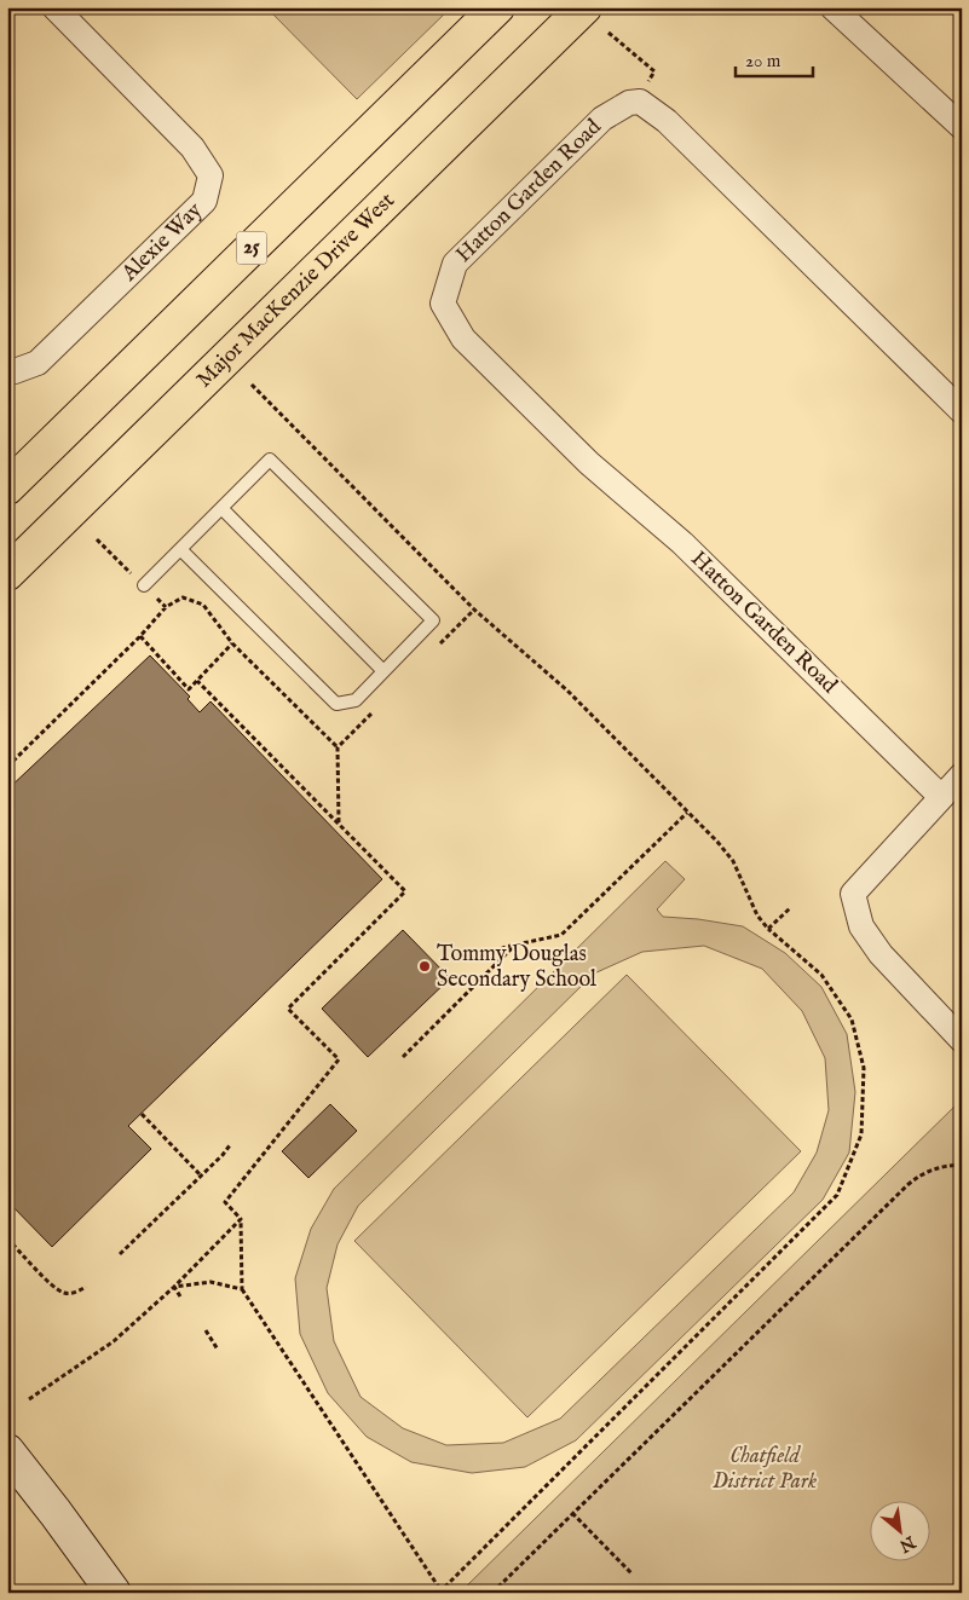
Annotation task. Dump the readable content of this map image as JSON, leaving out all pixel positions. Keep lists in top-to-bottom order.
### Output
{
  "streets": {
    "main road": ["25", "Major MacKenzie Drive West"],
    "street": ["Hatton Garden Road", "Alexie Way"]
  },
  "parks": ["Chatfield District Park"],
  "places": ["Tommy Douglas Secondary School"],
  "scale_bar": "20 m",
  "north": "bottom right"
}
